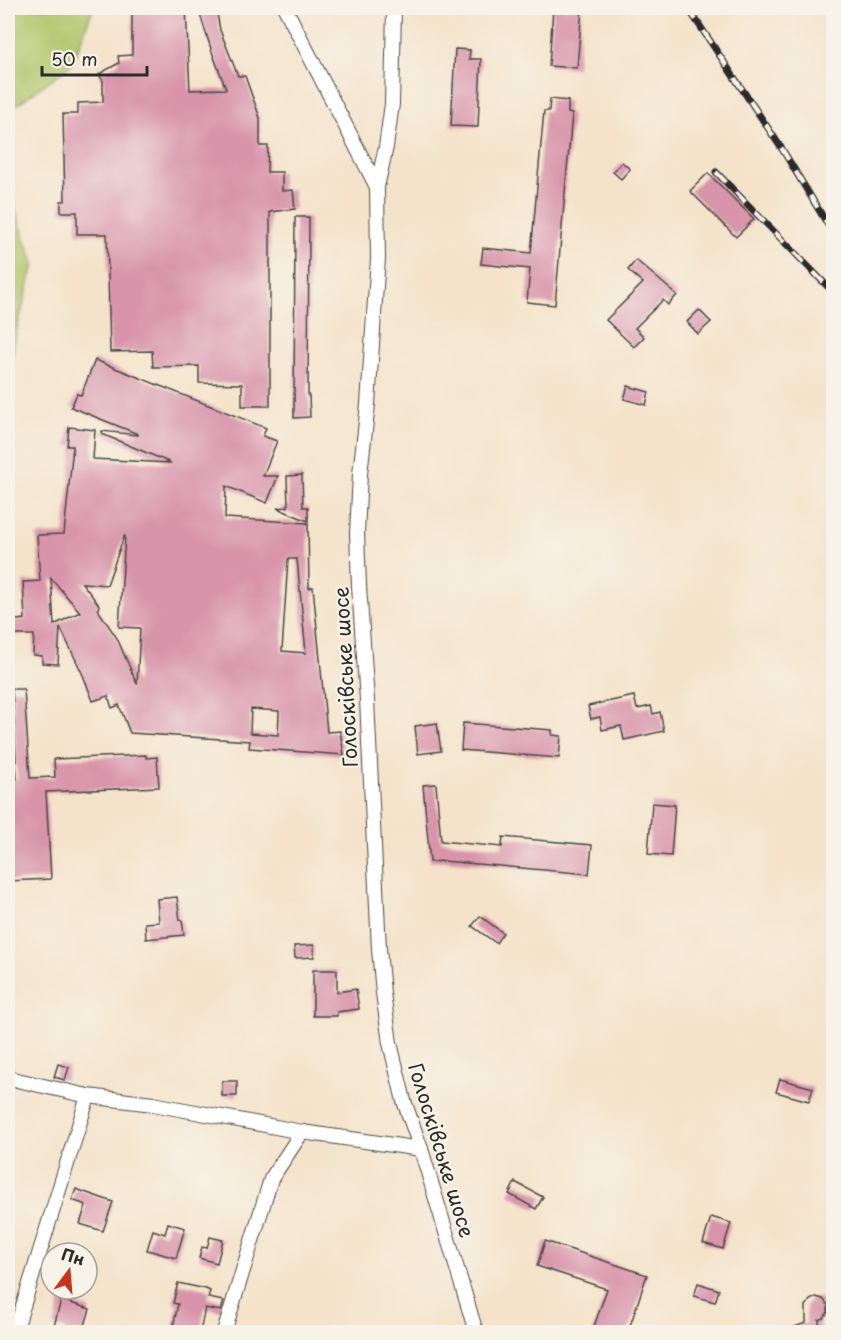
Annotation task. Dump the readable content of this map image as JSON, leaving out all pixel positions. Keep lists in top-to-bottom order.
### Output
{
  "streets": {
    "street": ["Голосківське шосе"]
  },
  "scale_bar": "50 m",
  "north": "top"
}
